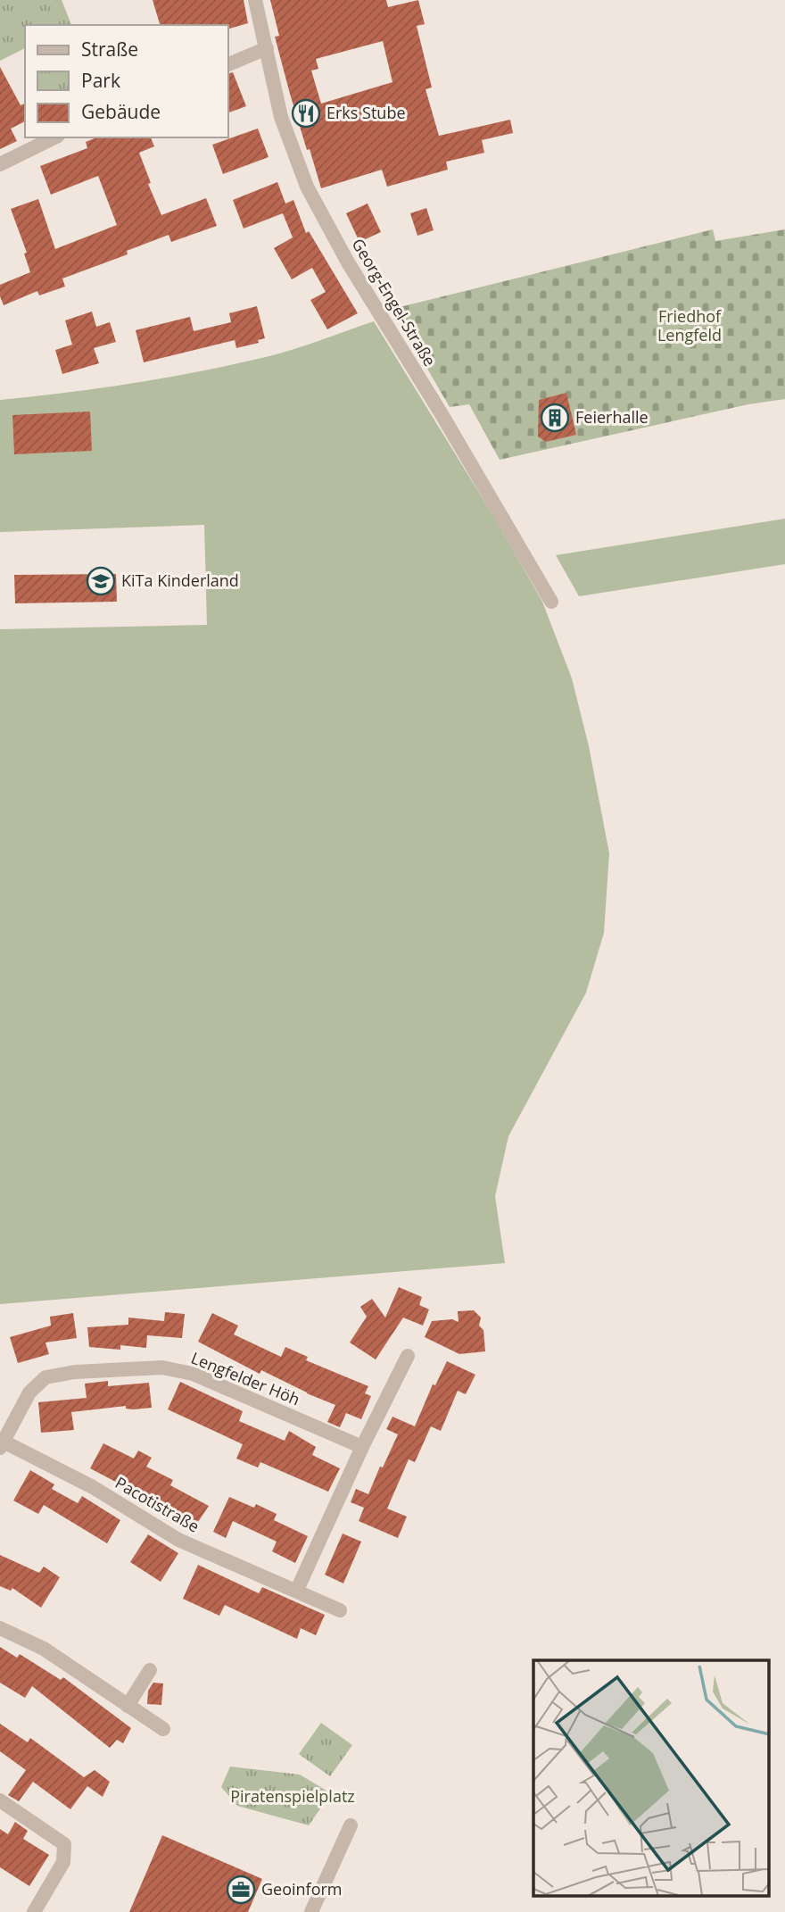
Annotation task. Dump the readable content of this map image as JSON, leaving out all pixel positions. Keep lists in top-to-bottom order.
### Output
{
  "streets": {
    "street": ["Georg-Engel-Straße", "Lengfelder Höh", "Pacotistraße"]
  },
  "crossings": [
    ["Lengfelder Höh", "Pacotistraße"]
  ],
  "parks": ["Friedhof Lengfeld", "Piratenspielplatz"],
  "places": {
    "restaurant": ["Erks Stube"],
    "building": ["Feierhalle"],
    "school or university": ["KiTa Kinderland"],
    "office": ["Geoinform"]
  },
  "legend": ["Straße", "Park", "Gebäude"]
}
